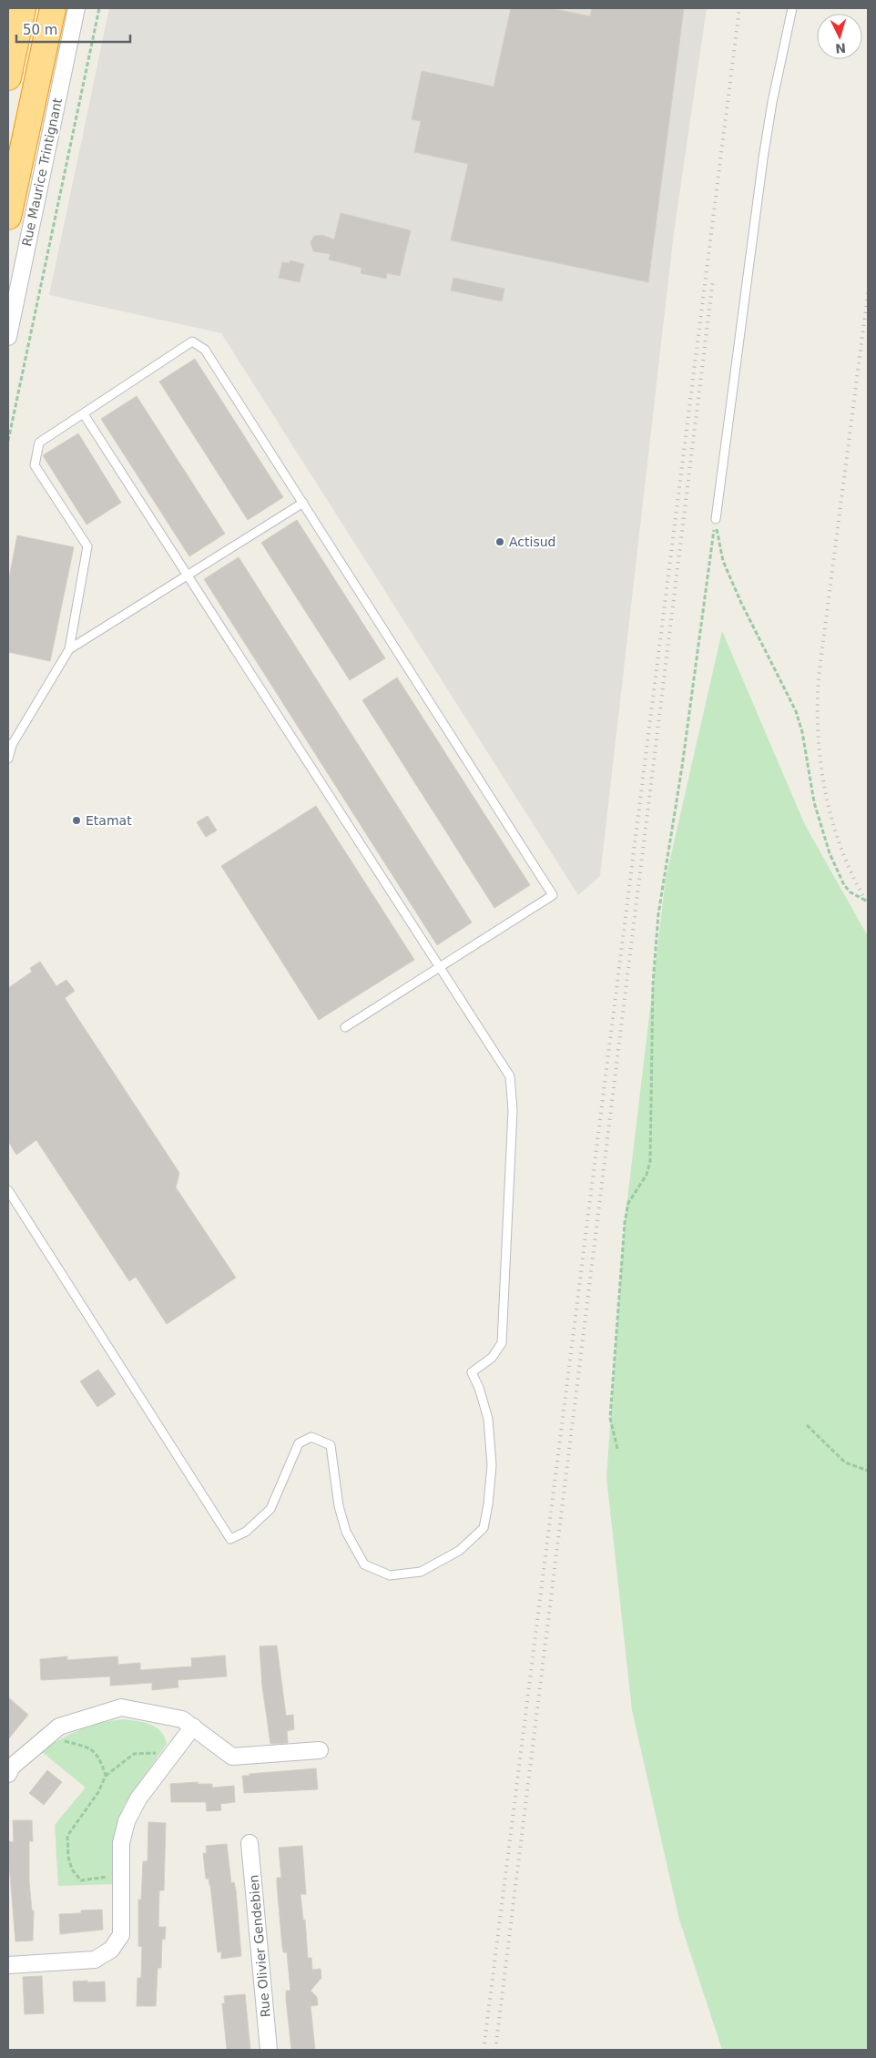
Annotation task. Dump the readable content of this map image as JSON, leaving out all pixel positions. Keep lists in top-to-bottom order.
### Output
{
  "streets": {
    "street": ["Rue Maurice Trintignant", "Rue Olivier Gendebien"]
  },
  "places": ["Actisud", "Etamat"],
  "scale_bar": "50 m",
  "north": "bottom"
}
